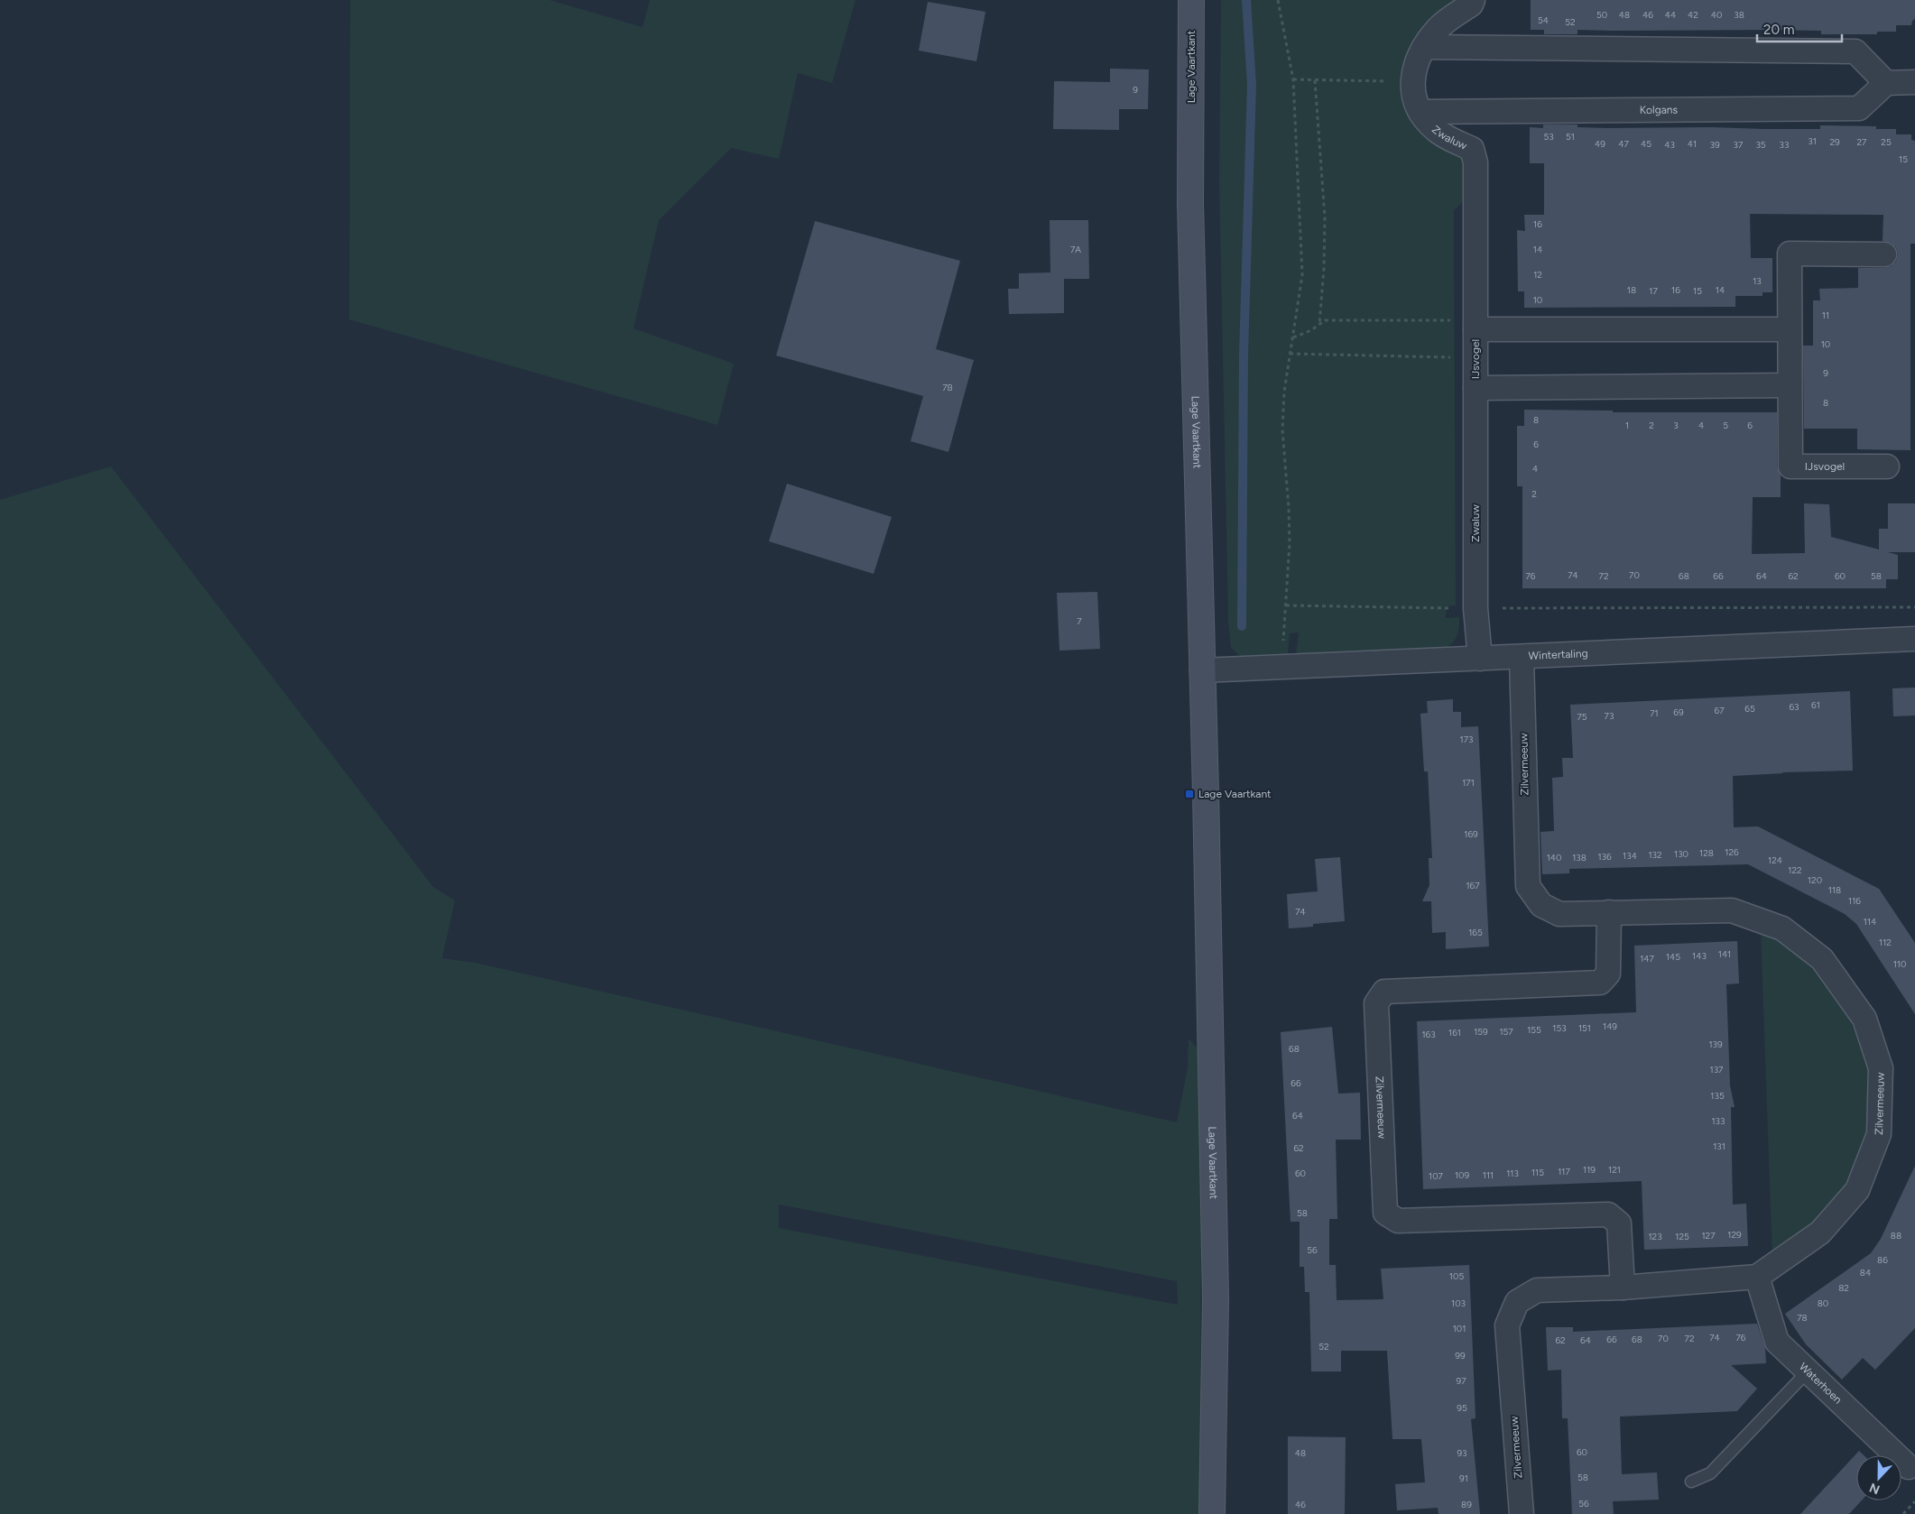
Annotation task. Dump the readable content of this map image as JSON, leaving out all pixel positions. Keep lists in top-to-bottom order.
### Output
{
  "streets": {
    "street": [
      "Lage Vaartkant",
      "Kolgans",
      "Zwaluw",
      "IJsvogel",
      "Wintertaling",
      "Zilvermeeuw",
      "Waterhoen"
    ]
  },
  "crossings": [
    ["Lage Vaartkant", "Wintertaling"],
    ["Kolgans", "Zwaluw"],
    ["Zwaluw", "IJsvogel"],
    ["Zwaluw", "Wintertaling"],
    ["Wintertaling", "Zilvermeeuw"],
    ["Zilvermeeuw", "Waterhoen"]
  ],
  "places": {
    "transit": ["Lage Vaartkant"]
  },
  "house_numbers": [
    "50",
    "48",
    "46",
    "44",
    "42",
    "40",
    "38",
    "54",
    "52",
    "9",
    "53",
    "51",
    "31",
    "29",
    "27",
    "25",
    "49",
    "47",
    "45",
    "41",
    "43",
    "39",
    "37",
    "35",
    "33",
    "15",
    "16",
    "7A",
    "14",
    "12",
    "13",
    "18",
    "16",
    "14",
    "17",
    "15",
    "10",
    "11",
    "10",
    "9",
    "7B",
    "8",
    "8",
    "1",
    "2",
    "3",
    "4",
    "5",
    "6",
    "6",
    "4",
    "2",
    "74",
    "70",
    "76",
    "72",
    "68",
    "66",
    "64",
    "62",
    "60",
    "58",
    "7",
    "61",
    "63",
    "65",
    "67",
    "69",
    "71",
    "73",
    "75",
    "173",
    "171",
    "169",
    "126",
    "128",
    "130",
    "132",
    "134",
    "136",
    "140",
    "138",
    "124",
    "122",
    "120",
    "167",
    "118",
    "116",
    "74",
    "114",
    "165",
    "112",
    "141",
    "143",
    "145",
    "147",
    "110",
    "149",
    "153",
    "151",
    "155",
    "159",
    "157",
    "161",
    "163",
    "139",
    "68",
    "137",
    "66",
    "135",
    "64",
    "133",
    "131",
    "62",
    "119",
    "121",
    "117",
    "115",
    "60",
    "113",
    "109",
    "111",
    "107",
    "58",
    "129",
    "127",
    "88",
    "123",
    "125",
    "56",
    "86",
    "84",
    "105",
    "82",
    "103",
    "80",
    "78",
    "101",
    "74",
    "76",
    "70",
    "72",
    "66",
    "68",
    "62",
    "64",
    "52",
    "99",
    "97",
    "95",
    "60",
    "48",
    "93",
    "58",
    "91",
    "56",
    "46",
    "89"
  ],
  "scale_bar": "20 m",
  "north": "bottom"
}
